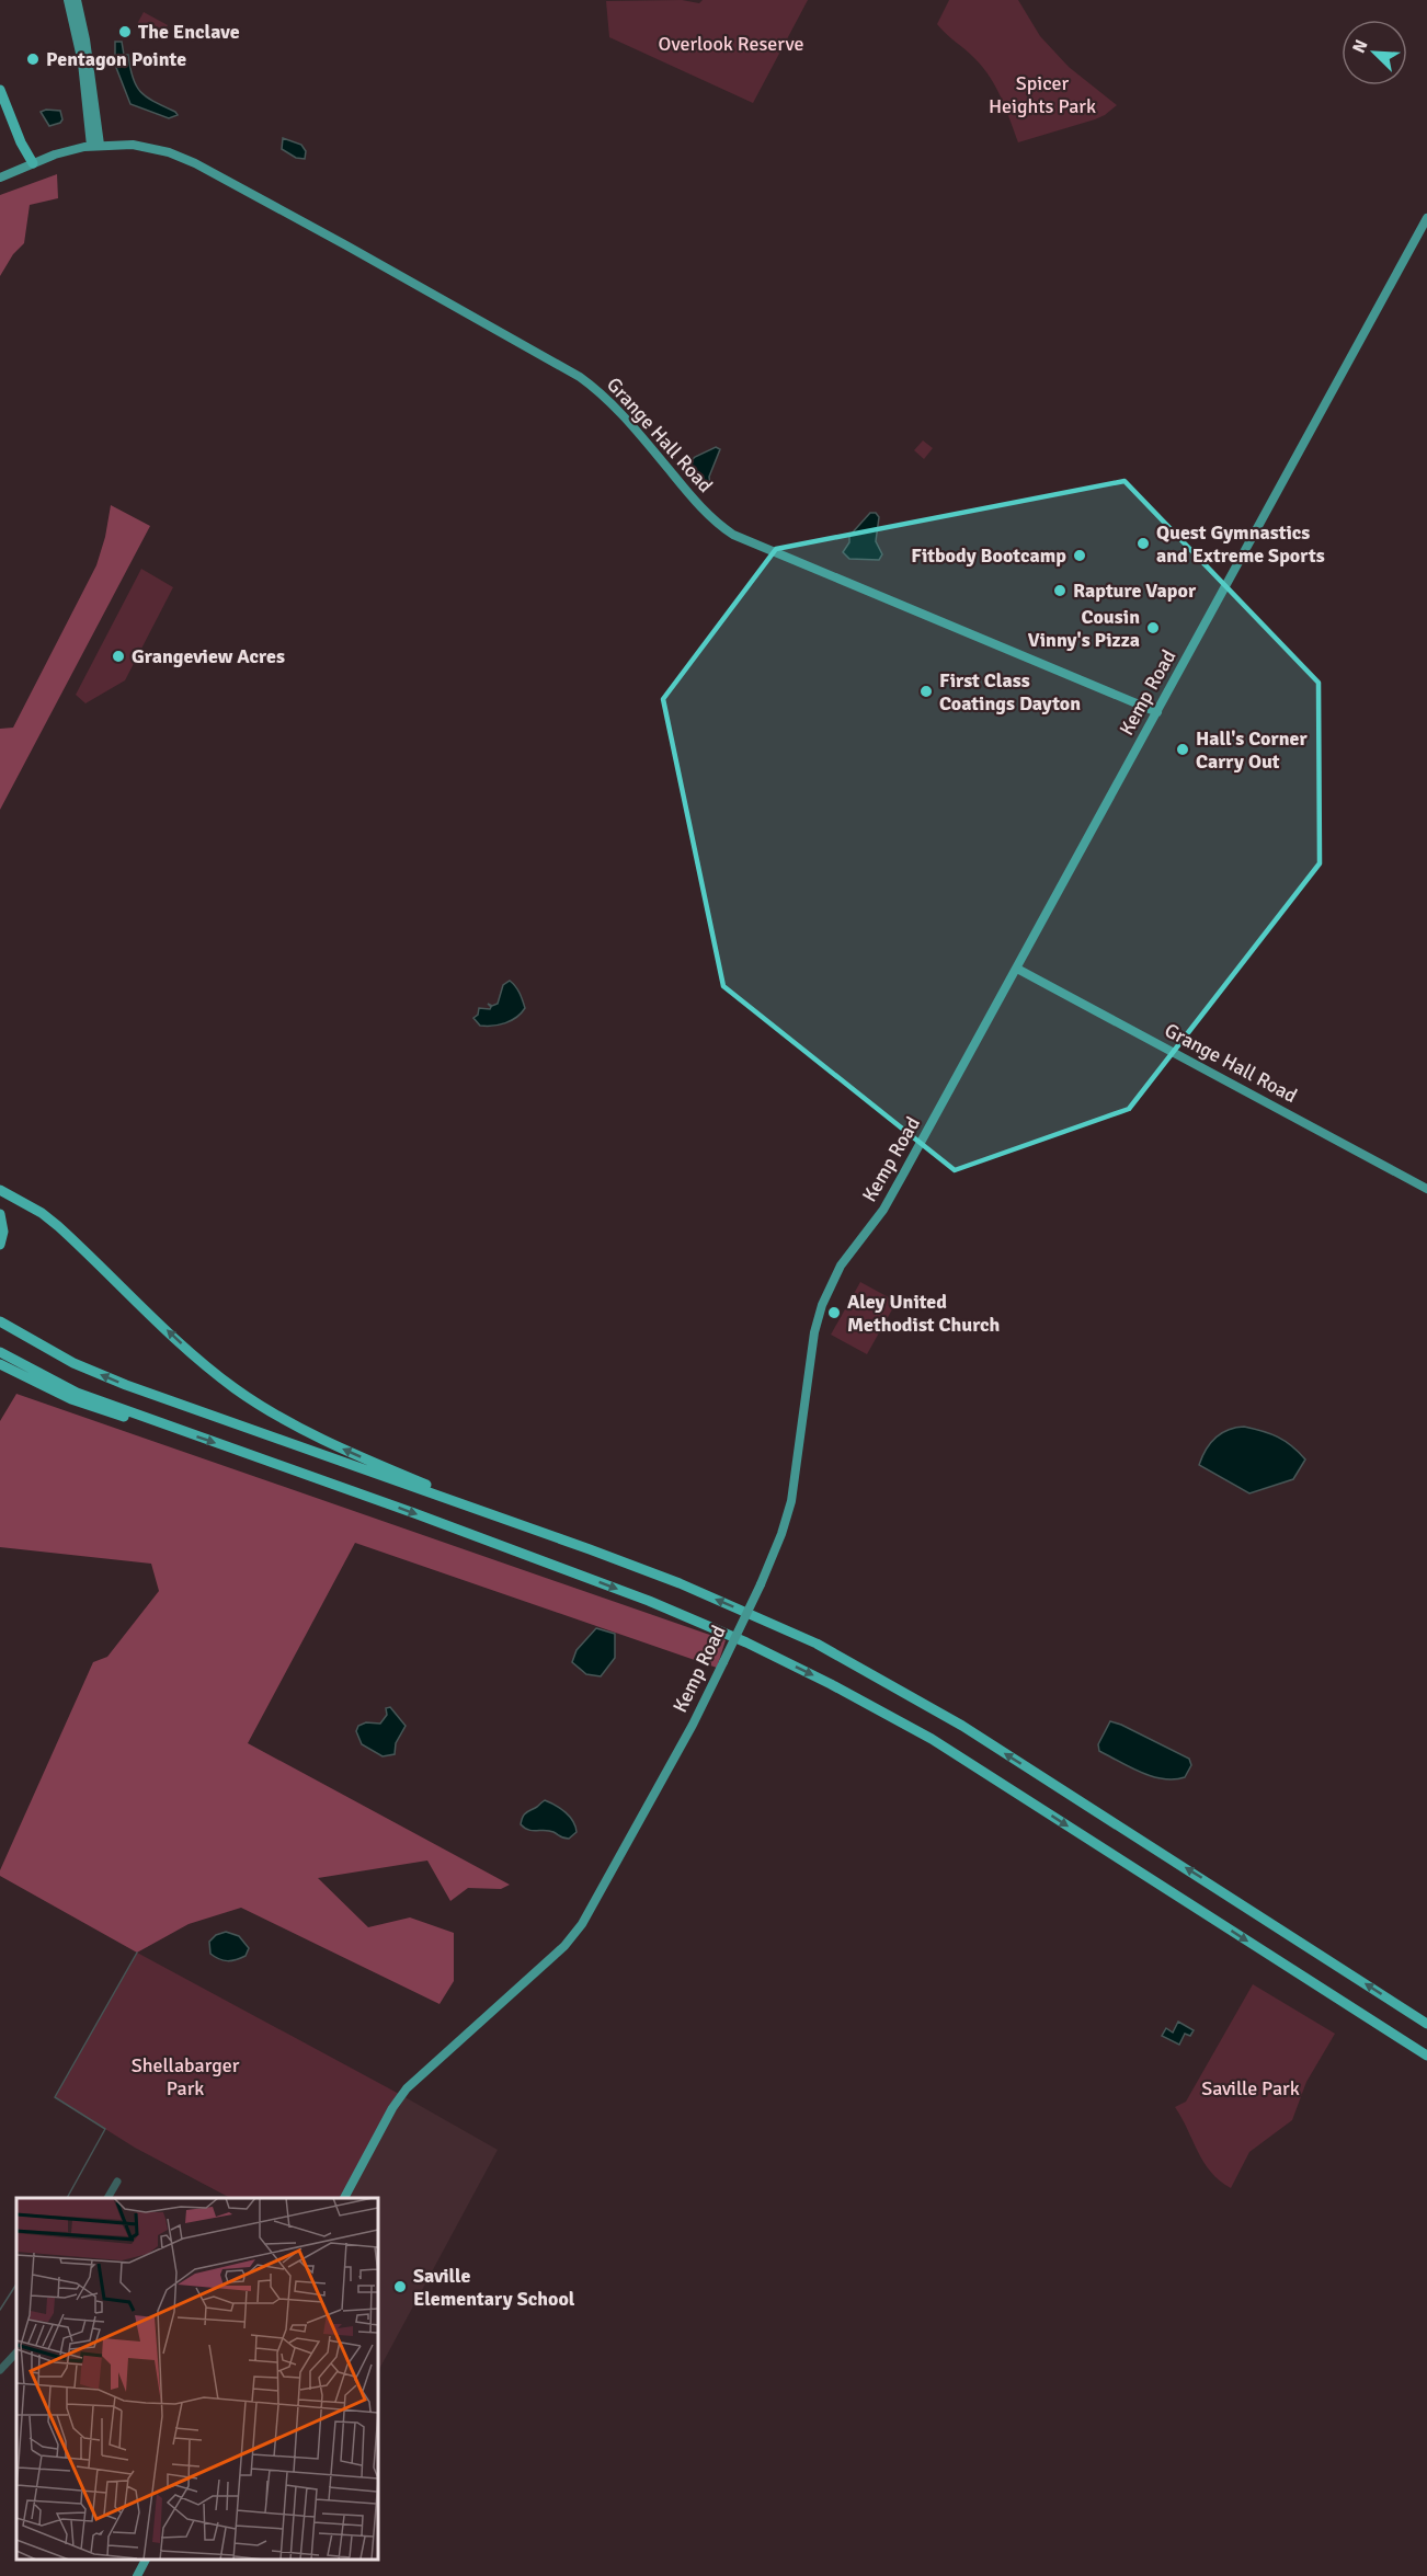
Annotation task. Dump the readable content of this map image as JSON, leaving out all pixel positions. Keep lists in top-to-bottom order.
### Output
{
  "streets": {
    "main road": ["Grange Hall Road", "Kemp Road"]
  },
  "crossings": [
    ["Grange Hall Road", "Kemp Road"]
  ],
  "parks": [
    "Overlook Reserve",
    "Spicer Heights Park",
    "Shellabarger Park",
    "Saville Park"
  ],
  "places": [
    "The Enclave",
    "Pentagon Pointe",
    "Quest Gymnastics and Extreme Sports",
    "Fitbody Bootcamp",
    "Rapture Vapor",
    "Cousin Vinny's Pizza",
    "Grangeview Acres",
    "First Class Coatings Dayton",
    "Hall's Corner Carry Out",
    "Aley United Methodist Church",
    "Saville Elementary School"
  ],
  "north": "top left"
}
